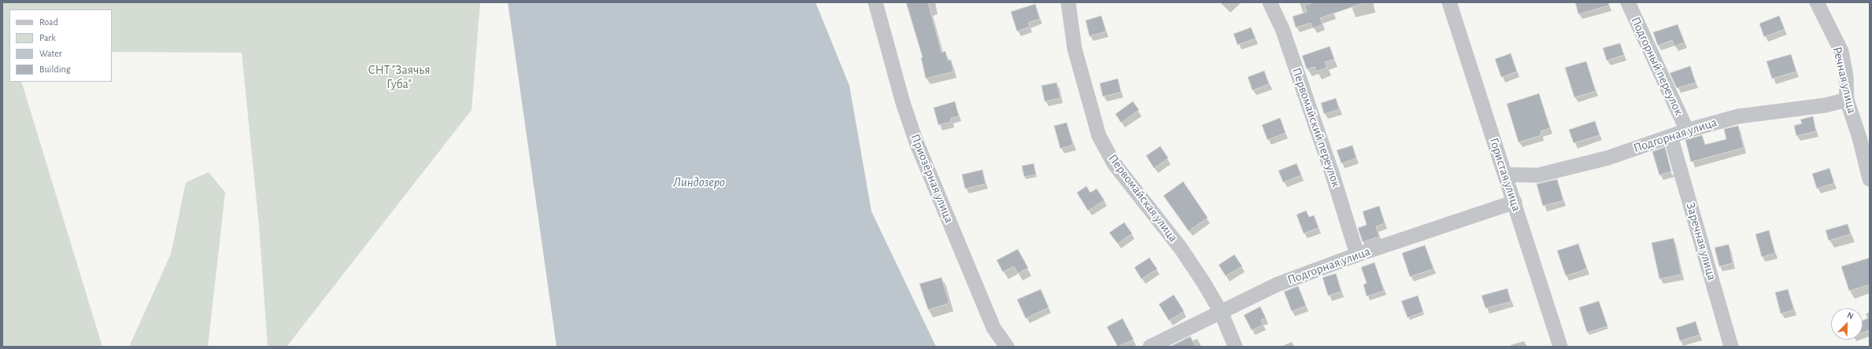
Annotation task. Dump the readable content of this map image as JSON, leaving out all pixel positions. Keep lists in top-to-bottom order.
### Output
{
  "streets": {
    "street": [
      "Подгорный переулок",
      "Речная улица",
      "Первомайский переулок",
      "Подгорная улица",
      "Гористая улица",
      "Приозёрная улица",
      "Первомайская улица",
      "Заречная улица"
    ]
  },
  "crossings": [
    ["Подгорный переулок", "Подгорная улица"],
    ["Речная улица", "Подгорная улица"],
    ["Первомайский переулок", "Подгорная улица"],
    ["Подгорная улица", "Гористая улица"],
    ["Подгорная улица", "Первомайская улица"],
    ["Подгорная улица", "Заречная улица"]
  ],
  "water": ["Линдозеро"],
  "parks": ["СНТ \"Заячья Губа\""],
  "legend": [
    "Road",
    "Park",
    "Water",
    "Building"
  ],
  "north": "top right"
}
